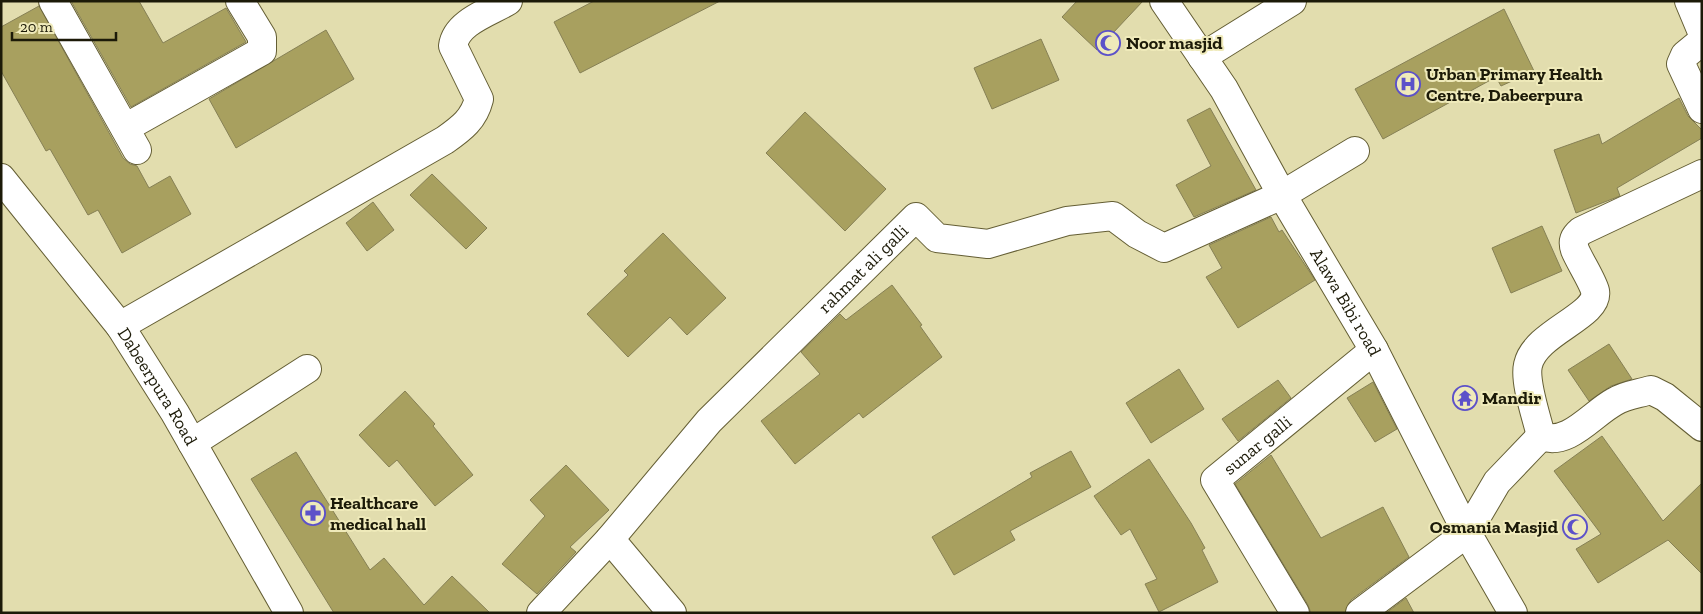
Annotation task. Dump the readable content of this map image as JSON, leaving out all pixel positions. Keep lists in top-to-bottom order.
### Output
{
  "streets": {
    "street": [
      "rahmat ali galli",
      "Alawa Bibi road",
      "Dabeerpura Road",
      "sunar galli"
    ]
  },
  "crossings": [
    ["rahmat ali galli", "Alawa Bibi road"],
    ["Alawa Bibi road", "sunar galli"]
  ],
  "places": {
    "mosque": ["Noor masjid", "Osmania Masjid"],
    "hospital": ["Urban Primary Health Centre, Dabeerpura"],
    "temple": ["Mandir"],
    "pharmacy": ["Healthcare medical hall"]
  },
  "scale_bar": "20 m"
}
